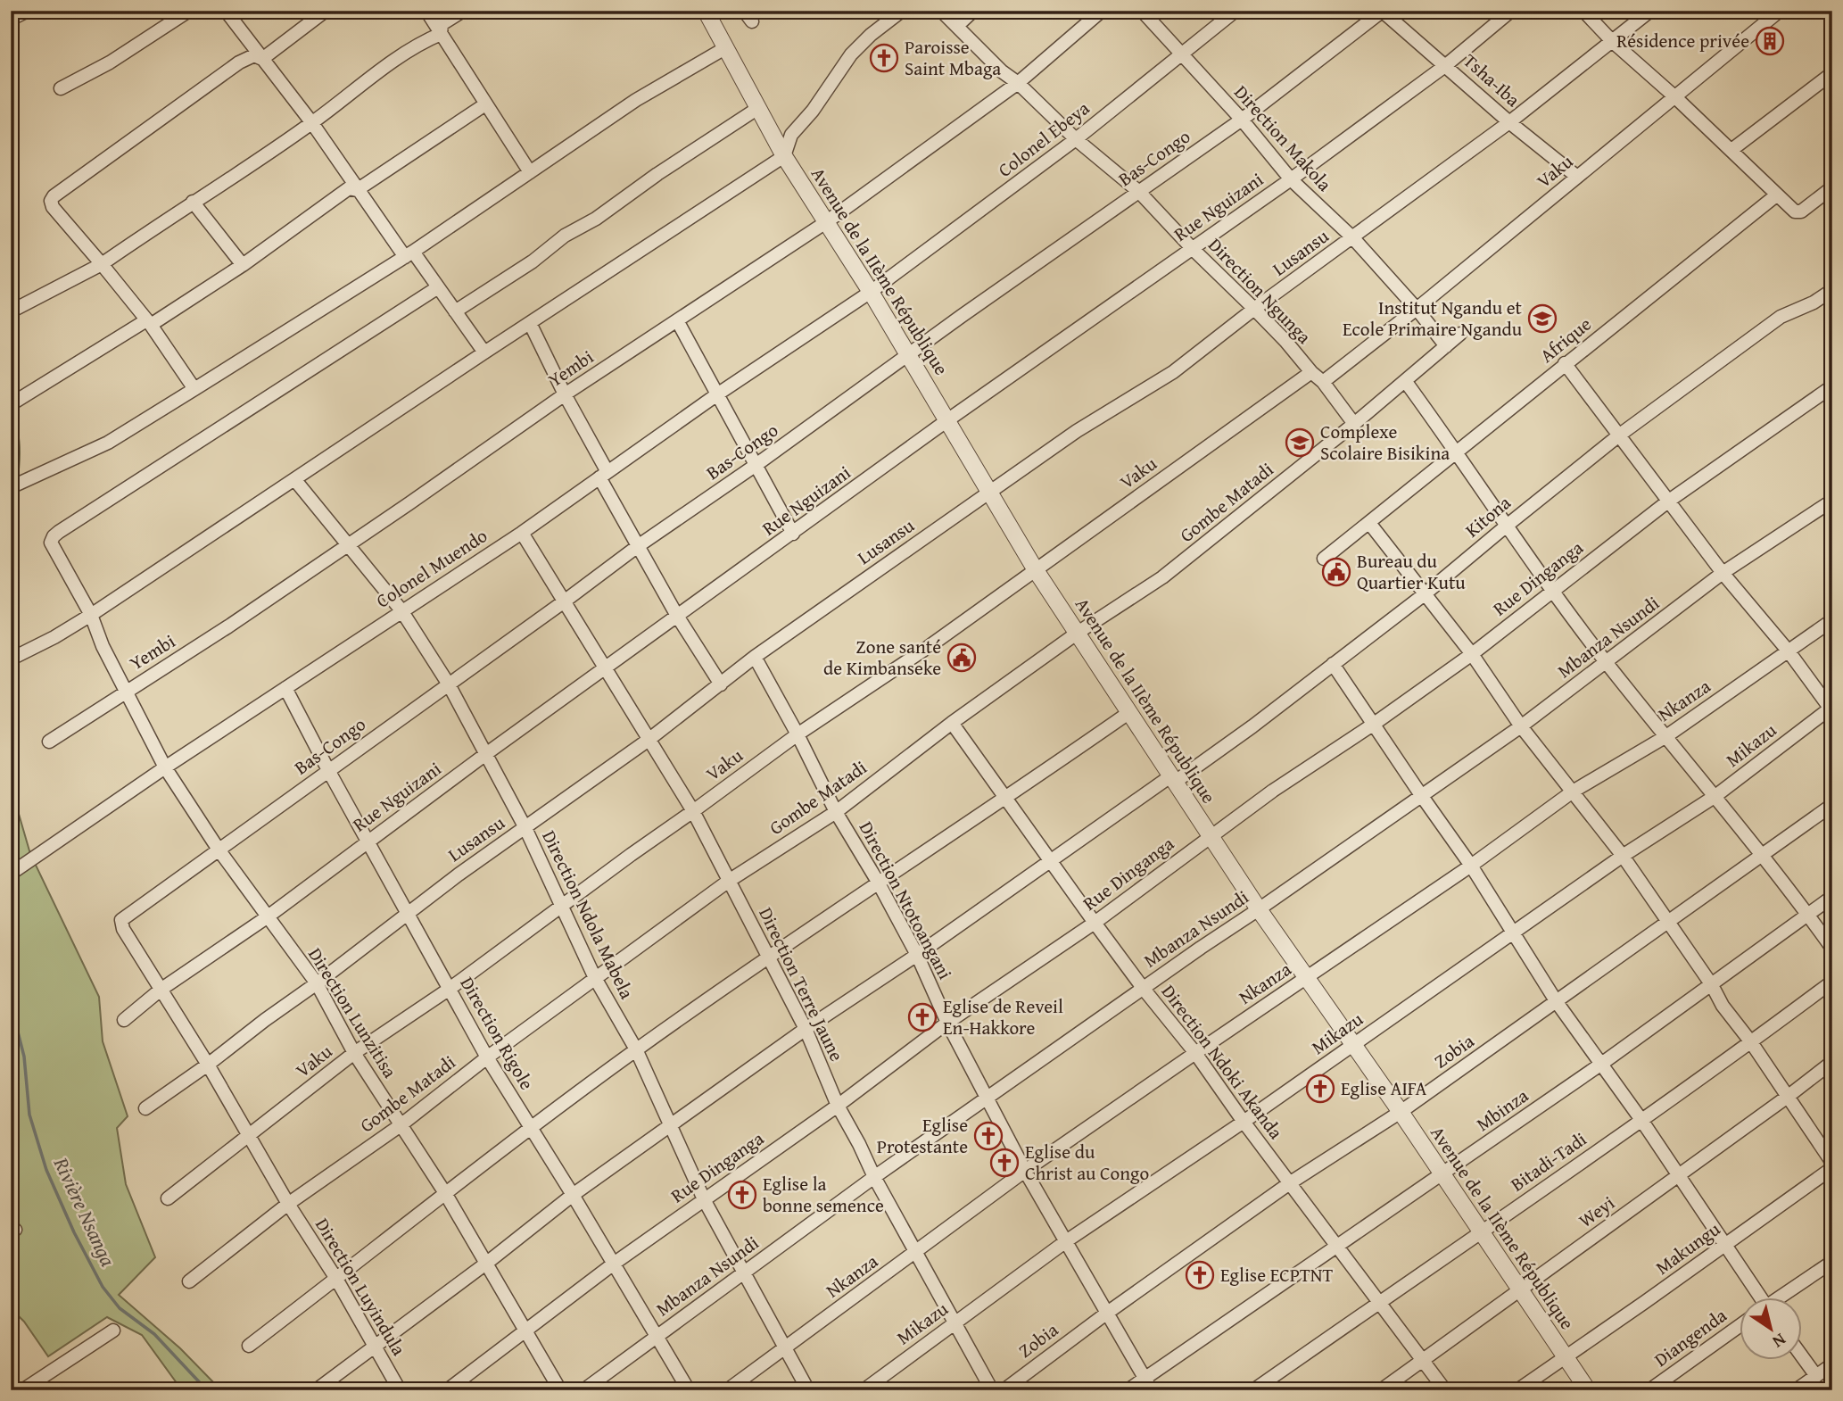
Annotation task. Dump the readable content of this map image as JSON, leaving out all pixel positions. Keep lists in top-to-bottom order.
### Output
{
  "streets": {
    "street": [
      "Tsha-Iba",
      "Direction Makola",
      "Colonel Ebeya",
      "Bas-Congo",
      "Vaku",
      "Rue Nguizani",
      "Lusansu",
      "Avenue de la IIème République",
      "Direction Ngunga",
      "Afrique",
      "Yembi",
      "Gombe Matadi",
      "Kitona",
      "Colonel Muendo",
      "Rue Dinganga",
      "Mbanza Nsundi",
      "Nkanza",
      "Mikazu",
      "Direction Ntotoangani",
      "Direction Ndola Mabela",
      "Direction Terre Jaune",
      "Direction Lunzitisa",
      "Direction Rigole",
      "Zobia",
      "Direction Ndoki Akanda",
      "Mbinza",
      "Bitadi-Tadi",
      "Weyi",
      "Makungu",
      "Direction Luyindula",
      "Diangenda"
    ]
  },
  "crossings": [
    ["Tsha-Iba", "Bas-Congo"],
    ["Tsha-Iba", "Vaku"],
    ["Tsha-Iba", "Rue Nguizani"],
    ["Tsha-Iba", "Lusansu"],
    ["Direction Makola", "Colonel Ebeya"],
    ["Direction Makola", "Bas-Congo"],
    ["Direction Makola", "Vaku"],
    ["Direction Makola", "Rue Nguizani"],
    ["Direction Makola", "Lusansu"],
    ["Direction Makola", "Gombe Matadi"],
    ["Colonel Ebeya", "Avenue de la IIème République"],
    ["Colonel Ebeya", "Direction Ngunga"],
    ["Colonel Ebeya", "Colonel Muendo"],
    ["Bas-Congo", "Avenue de la IIème République"],
    ["Bas-Congo", "Direction Ngunga"],
    ["Bas-Congo", "Direction Ndola Mabela"],
    ["Bas-Congo", "Direction Terre Jaune"],
    ["Bas-Congo", "Direction Lunzitisa"],
    ["Bas-Congo", "Direction Rigole"],
    ["Bas-Congo", "Direction Luyindula"],
    ["Vaku", "Avenue de la IIème République"],
    ["Vaku", "Direction Ngunga"],
    ["Vaku", "Direction Ntotoangani"],
    ["Vaku", "Direction Ndola Mabela"],
    ["Vaku", "Direction Terre Jaune"],
    ["Vaku", "Direction Lunzitisa"],
    ["Vaku", "Direction Rigole"],
    ["Vaku", "Direction Luyindula"],
    ["Rue Nguizani", "Avenue de la IIème République"],
    ["Rue Nguizani", "Direction Ngunga"],
    ["Rue Nguizani", "Direction Ndola Mabela"],
    ["Rue Nguizani", "Direction Terre Jaune"],
    ["Rue Nguizani", "Direction Lunzitisa"],
    ["Rue Nguizani", "Direction Rigole"],
    ["Rue Nguizani", "Direction Luyindula"],
    ["Lusansu", "Avenue de la IIème République"],
    ["Lusansu", "Direction Ngunga"],
    ["Lusansu", "Direction Ntotoangani"],
    ["Lusansu", "Direction Ndola Mabela"],
    ["Lusansu", "Direction Terre Jaune"],
    ["Lusansu", "Direction Lunzitisa"],
    ["Lusansu", "Direction Rigole"],
    ["Lusansu", "Direction Luyindula"],
    ["Avenue de la IIème République", "Yembi"],
    ["Avenue de la IIème République", "Gombe Matadi"],
    ["Avenue de la IIème République", "Kitona"],
    ["Avenue de la IIème République", "Colonel Muendo"],
    ["Avenue de la IIème République", "Rue Dinganga"],
    ["Avenue de la IIème République", "Mbanza Nsundi"],
    ["Avenue de la IIème République", "Nkanza"],
    ["Avenue de la IIème République", "Mikazu"],
    ["Avenue de la IIème République", "Zobia"],
    ["Avenue de la IIème République", "Mbinza"],
    ["Avenue de la IIème République", "Bitadi-Tadi"],
    ["Avenue de la IIème République", "Weyi"],
    ["Avenue de la IIème République", "Makungu"],
    ["Direction Ngunga", "Yembi"],
    ["Direction Ngunga", "Gombe Matadi"],
    ["Yembi", "Direction Ndola Mabela"],
    ["Yembi", "Direction Lunzitisa"],
    ["Gombe Matadi", "Direction Ntotoangani"],
    ["Gombe Matadi", "Direction Ndola Mabela"],
    ["Gombe Matadi", "Direction Terre Jaune"],
    ["Gombe Matadi", "Direction Lunzitisa"],
    ["Gombe Matadi", "Direction Rigole"],
    ["Gombe Matadi", "Direction Ndoki Akanda"],
    ["Gombe Matadi", "Direction Luyindula"],
    ["Kitona", "Direction Ntotoangani"],
    ["Kitona", "Direction Ndola Mabela"],
    ["Kitona", "Direction Terre Jaune"],
    ["Kitona", "Direction Lunzitisa"],
    ["Kitona", "Direction Rigole"],
    ["Kitona", "Direction Ndoki Akanda"],
    ["Kitona", "Direction Luyindula"],
    ["Colonel Muendo", "Direction Ndola Mabela"],
    ["Colonel Muendo", "Direction Terre Jaune"],
    ["Colonel Muendo", "Direction Lunzitisa"],
    ["Colonel Muendo", "Direction Rigole"],
    ["Rue Dinganga", "Direction Ntotoangani"],
    ["Rue Dinganga", "Direction Ndola Mabela"],
    ["Rue Dinganga", "Direction Terre Jaune"],
    ["Rue Dinganga", "Direction Lunzitisa"],
    ["Rue Dinganga", "Direction Rigole"],
    ["Rue Dinganga", "Direction Ndoki Akanda"],
    ["Mbanza Nsundi", "Direction Ntotoangani"],
    ["Mbanza Nsundi", "Direction Ndola Mabela"],
    ["Mbanza Nsundi", "Direction Terre Jaune"],
    ["Mbanza Nsundi", "Direction Rigole"],
    ["Mbanza Nsundi", "Direction Ndoki Akanda"],
    ["Nkanza", "Direction Ntotoangani"],
    ["Nkanza", "Direction Ndola Mabela"],
    ["Nkanza", "Direction Terre Jaune"],
    ["Nkanza", "Direction Ndoki Akanda"],
    ["Mikazu", "Direction Ntotoangani"],
    ["Mikazu", "Direction Terre Jaune"],
    ["Mikazu", "Direction Ndoki Akanda"],
    ["Direction Ntotoangani", "Zobia"],
    ["Direction Ntotoangani", "Mbinza"],
    ["Zobia", "Direction Ndoki Akanda"],
    ["Direction Ndoki Akanda", "Mbinza"],
    ["Direction Ndoki Akanda", "Bitadi-Tadi"],
    ["Direction Ndoki Akanda", "Weyi"]
  ],
  "water": ["Rivière Nsanga"],
  "places": {
    "building": ["Résidence privée"],
    "church": [
      "Paroisse Saint Mbaga",
      "Eglise de Reveil En-Hakkore",
      "Eglise AIFA",
      "Eglise Protestante",
      "Eglise du Christ au Congo",
      "Eglise la bonne semence",
      "Eglise ECPTNT"
    ],
    "school or university": ["Institut Ngandu et Ecole Primaire Ngandu", "Complexe Scolaire Bisikina"],
    "public building": ["Bureau du Quartier Kutu", "Zone santé de Kimbanseke"]
  },
  "north": "bottom right"
}
